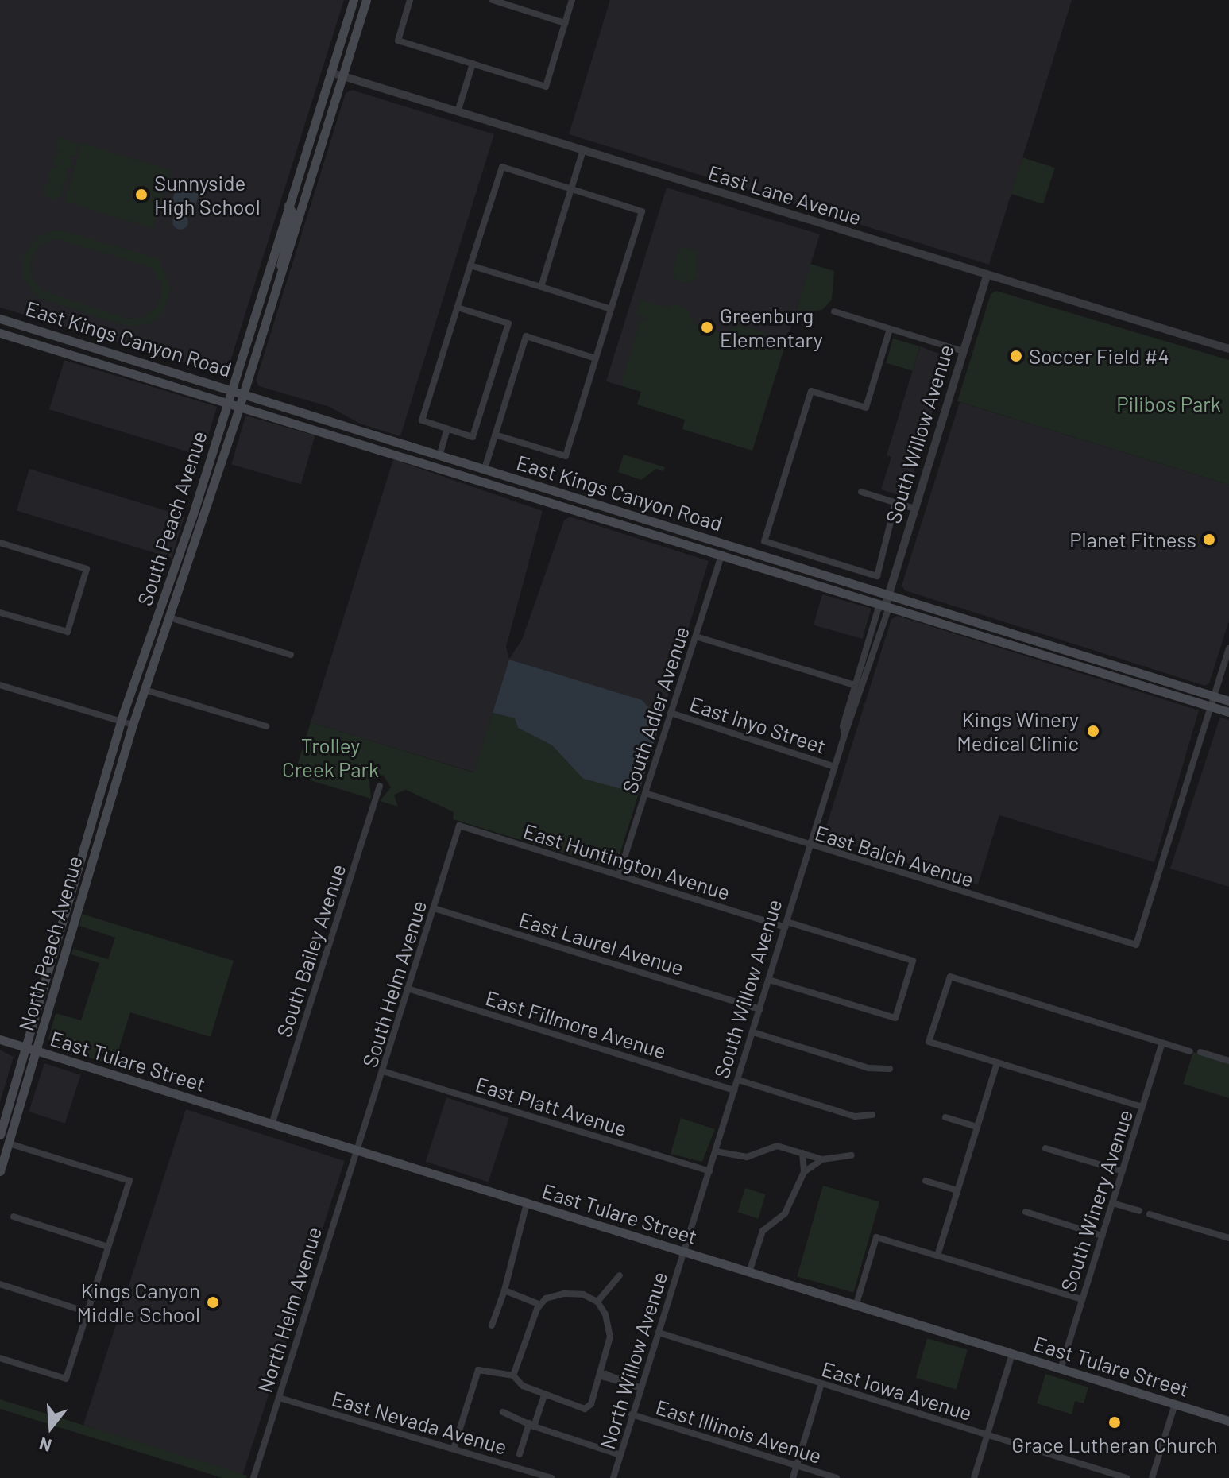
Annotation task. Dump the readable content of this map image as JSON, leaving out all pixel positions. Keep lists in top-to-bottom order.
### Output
{
  "streets": {
    "main road": [
      "East Kings Canyon Road",
      "South Peach Avenue",
      "North Peach Avenue",
      "East Tulare Street"
    ],
    "street": [
      "East Lane Avenue",
      "South Willow Avenue",
      "South Adler Avenue",
      "East Inyo Street",
      "East Balch Avenue",
      "East Huntington Avenue",
      "East Laurel Avenue",
      "South Bailey Avenue",
      "South Helm Avenue",
      "East Fillmore Avenue",
      "East Platt Avenue",
      "South Winery Avenue",
      "North Helm Avenue",
      "North Willow Avenue",
      "East Iowa Avenue",
      "East Nevada Avenue",
      "East Illinois Avenue"
    ]
  },
  "crossings": [
    ["East Lane Avenue", "South Willow Avenue"],
    ["East Lane Avenue", "South Peach Avenue"],
    ["East Kings Canyon Road", "South Willow Avenue"],
    ["East Kings Canyon Road", "South Peach Avenue"],
    ["East Kings Canyon Road", "South Adler Avenue"],
    ["East Kings Canyon Road", "East Balch Avenue"],
    ["South Willow Avenue", "East Inyo Street"],
    ["South Willow Avenue", "East Balch Avenue"],
    ["South Willow Avenue", "East Huntington Avenue"],
    ["South Willow Avenue", "East Laurel Avenue"],
    ["South Willow Avenue", "East Fillmore Avenue"],
    ["South Willow Avenue", "East Tulare Street"],
    ["South Willow Avenue", "East Platt Avenue"],
    ["South Willow Avenue", "North Willow Avenue"],
    ["South Peach Avenue", "North Peach Avenue"],
    ["South Peach Avenue", "East Tulare Street"],
    ["South Adler Avenue", "East Inyo Street"],
    ["South Adler Avenue", "East Balch Avenue"],
    ["South Adler Avenue", "East Huntington Avenue"],
    ["East Huntington Avenue", "South Helm Avenue"],
    ["North Peach Avenue", "East Tulare Street"],
    ["East Laurel Avenue", "South Helm Avenue"],
    ["South Bailey Avenue", "East Tulare Street"],
    ["South Helm Avenue", "East Fillmore Avenue"],
    ["South Helm Avenue", "East Tulare Street"],
    ["South Helm Avenue", "East Platt Avenue"],
    ["South Helm Avenue", "North Helm Avenue"],
    ["East Tulare Street", "South Winery Avenue"],
    ["East Tulare Street", "North Helm Avenue"],
    ["East Tulare Street", "North Willow Avenue"],
    ["North Helm Avenue", "East Nevada Avenue"],
    ["North Willow Avenue", "East Iowa Avenue"],
    ["North Willow Avenue", "East Illinois Avenue"]
  ],
  "parks": ["Pilibos Park", "Trolley Creek Park"],
  "places": [
    "Sunnyside High School",
    "Greenburg Elementary",
    "Soccer Field #4",
    "Planet Fitness",
    "Kings Winery Medical Clinic",
    "Kings Canyon Middle School",
    "Grace Lutheran Church"
  ],
  "north": "bottom"
}
